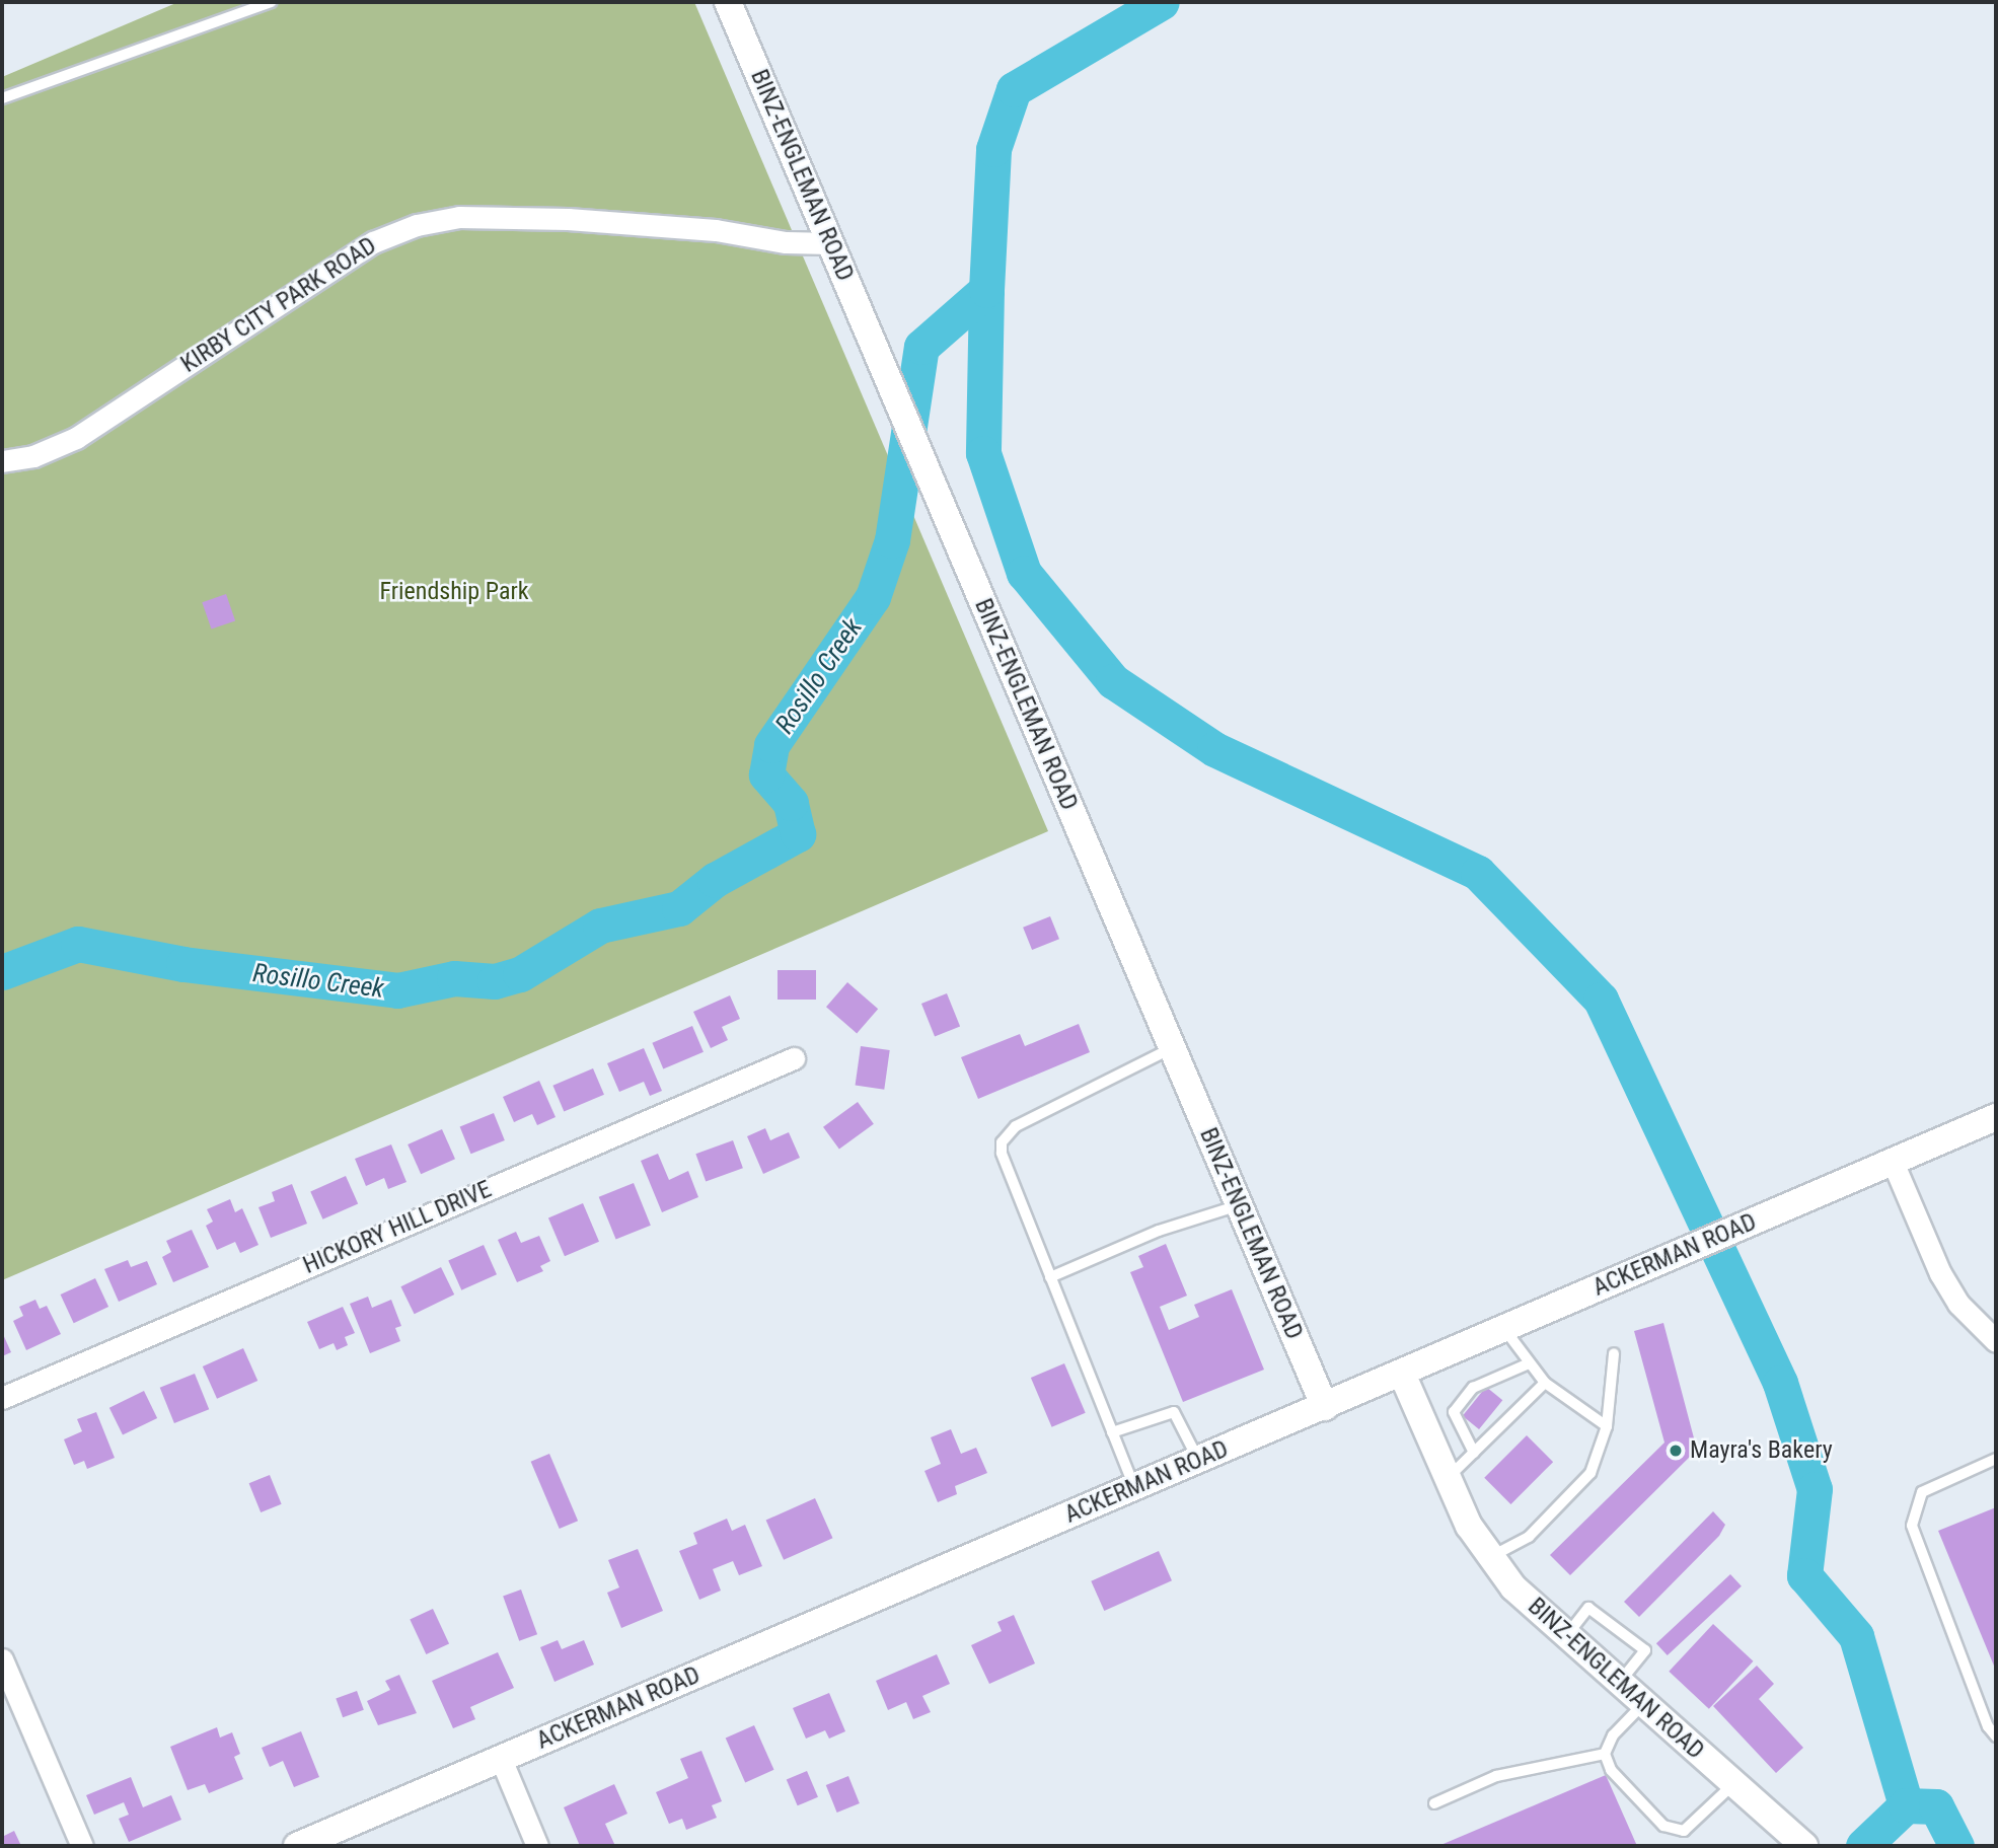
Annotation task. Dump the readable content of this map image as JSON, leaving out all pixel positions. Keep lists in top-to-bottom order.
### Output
{
  "streets": {
    "street": [
      "BINZ-ENGLEMAN ROAD",
      "KIRBY CITY PARK ROAD",
      "HICKORY HILL DRIVE",
      "ACKERMAN ROAD"
    ]
  },
  "crossings": [
    ["BINZ-ENGLEMAN ROAD", "KIRBY CITY PARK ROAD"],
    ["BINZ-ENGLEMAN ROAD", "ACKERMAN ROAD"]
  ],
  "water": ["Rosillo Creek"],
  "parks": ["Friendship Park"],
  "places": ["Mayra's Bakery"]
}
